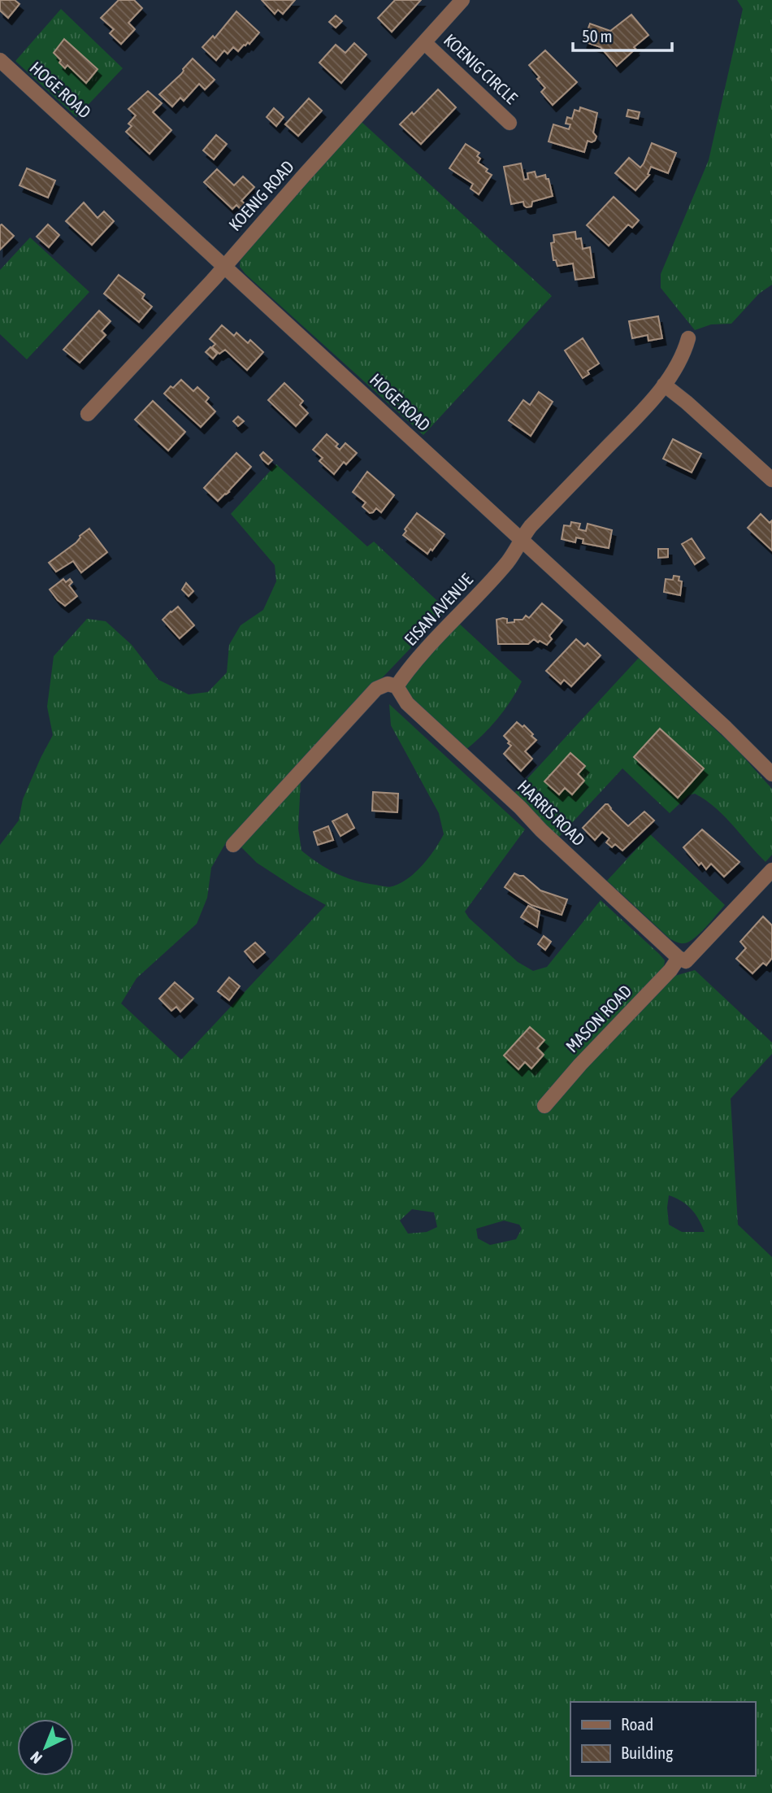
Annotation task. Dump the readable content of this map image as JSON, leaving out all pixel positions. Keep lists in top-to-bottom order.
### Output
{
  "streets": {
    "street": [
      "KOENIG CIRCLE",
      "HOGE ROAD",
      "KOENIG ROAD",
      "EISAN AVENUE",
      "HARRIS ROAD",
      "MASON ROAD"
    ]
  },
  "crossings": [
    ["KOENIG CIRCLE", "KOENIG ROAD"],
    ["HOGE ROAD", "KOENIG ROAD"],
    ["HOGE ROAD", "EISAN AVENUE"],
    ["EISAN AVENUE", "HARRIS ROAD"],
    ["HARRIS ROAD", "MASON ROAD"]
  ],
  "legend": ["Road", "Building"],
  "scale_bar": "50 m",
  "north": "bottom left"
}
